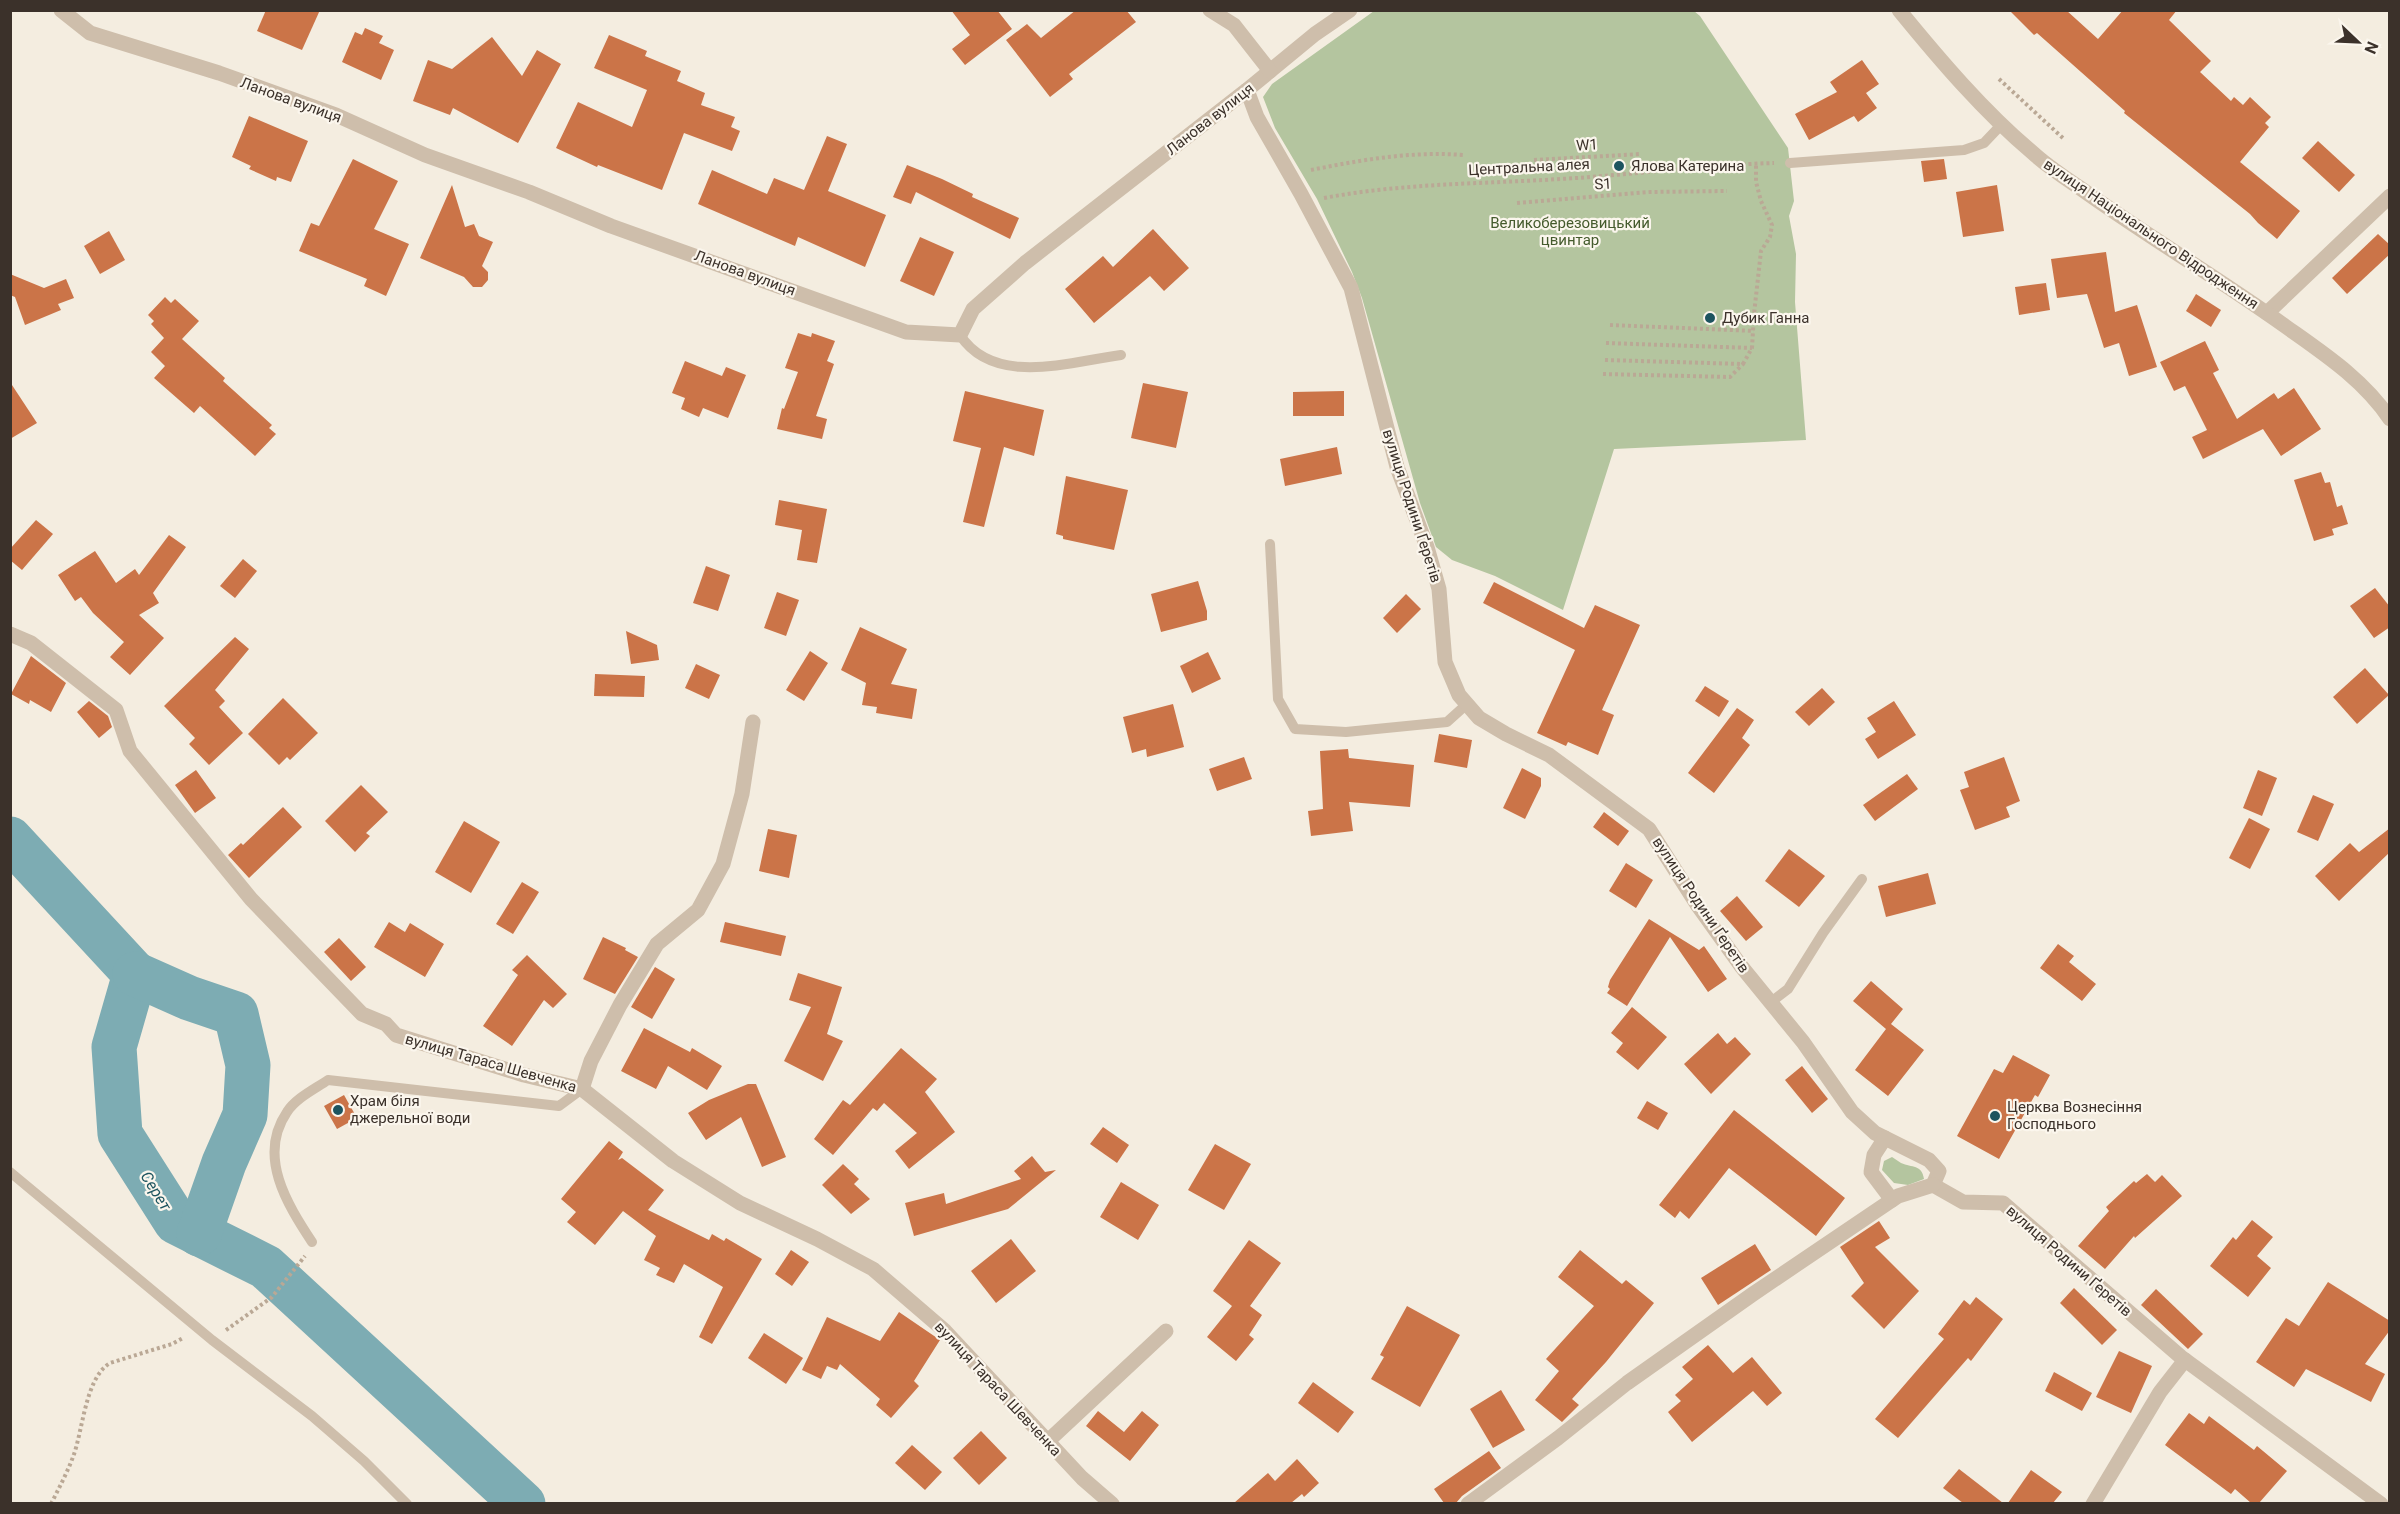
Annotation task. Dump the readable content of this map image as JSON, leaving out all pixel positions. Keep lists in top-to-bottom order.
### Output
{
  "streets": {
    "street": [
      "Ланова вулиця",
      "вулиця Національного Відродження",
      "вулиця Родини Ґеретів",
      "вулиця Тараса Шевченка"
    ],
    "path": ["W1", "Центральна алея", "S1"]
  },
  "crossings": [
    ["Ланова вулиця", "вулиця Родини Ґеретів"],
    ["Центральна алея", "вулиця Родини Ґеретів"]
  ],
  "water": ["Серет"],
  "parks": ["Великоберезовицький цвинтар"],
  "places": [
    "Ялова Катерина",
    "Дубик Ганна",
    "Храм біля джерельної води",
    "Церква Вознесіння Господнього"
  ],
  "north": "bottom right"
}
